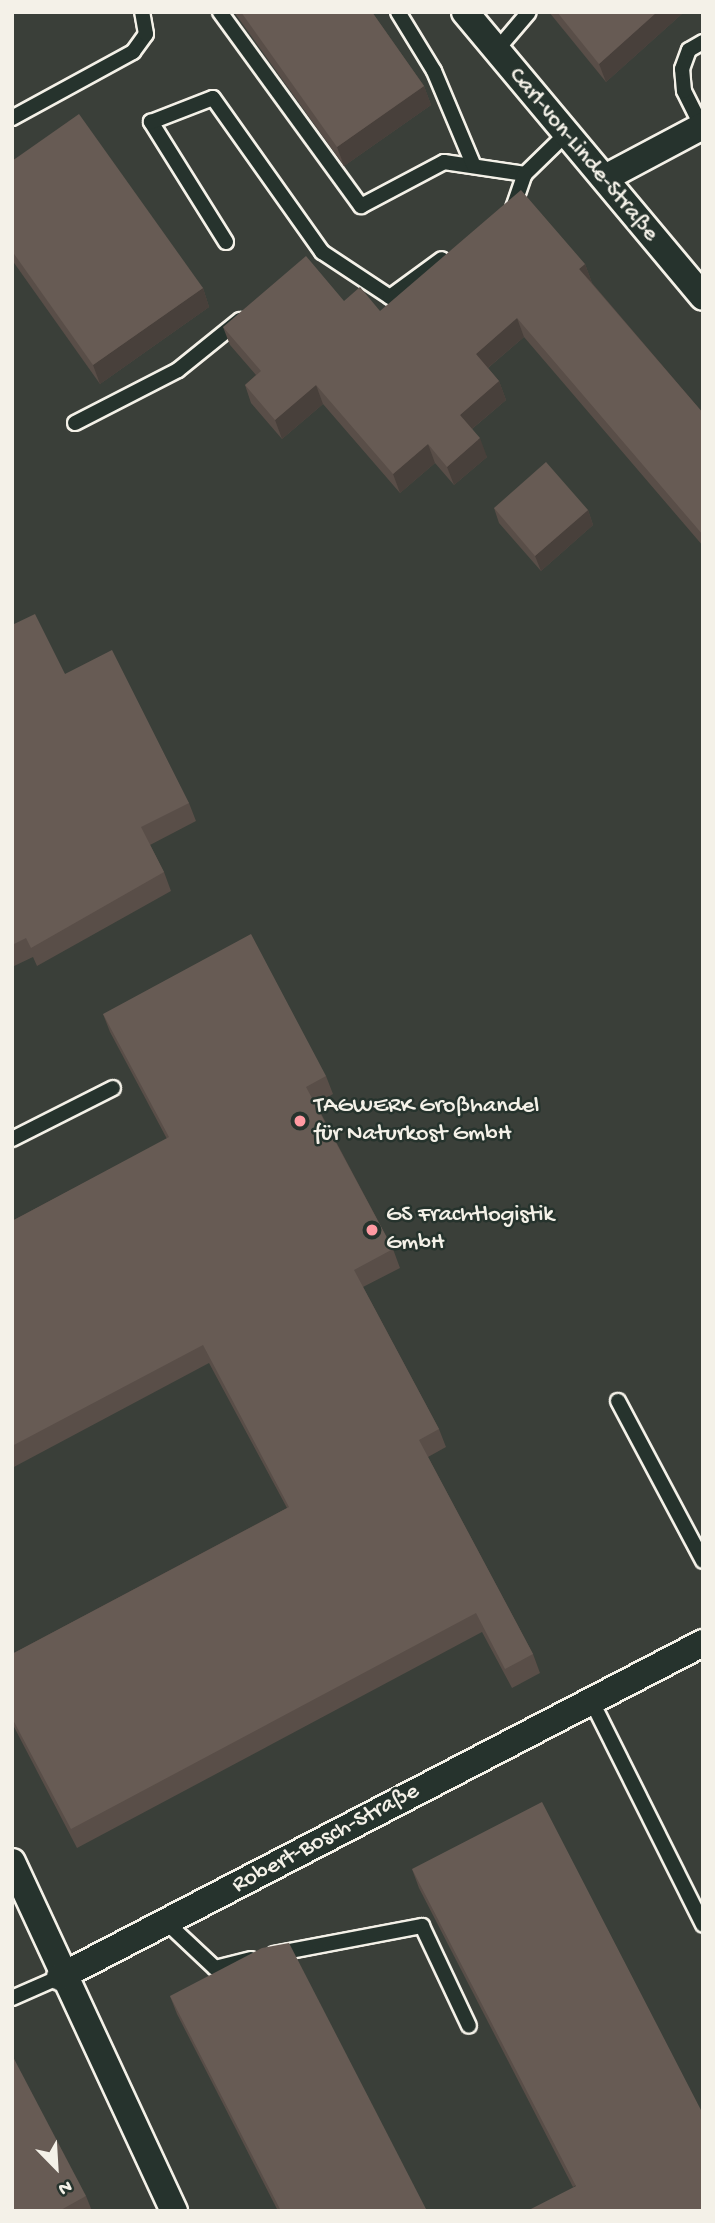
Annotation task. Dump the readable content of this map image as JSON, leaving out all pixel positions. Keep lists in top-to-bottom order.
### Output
{
  "streets": {
    "street": ["Carl-von-Linde-Straße", "Robert-Bosch-Straße"]
  },
  "places": ["TAGWERK Großhandel für Naturkost GmbH", "GS Frachtlogistik GmbH"],
  "north": "bottom right"
}
